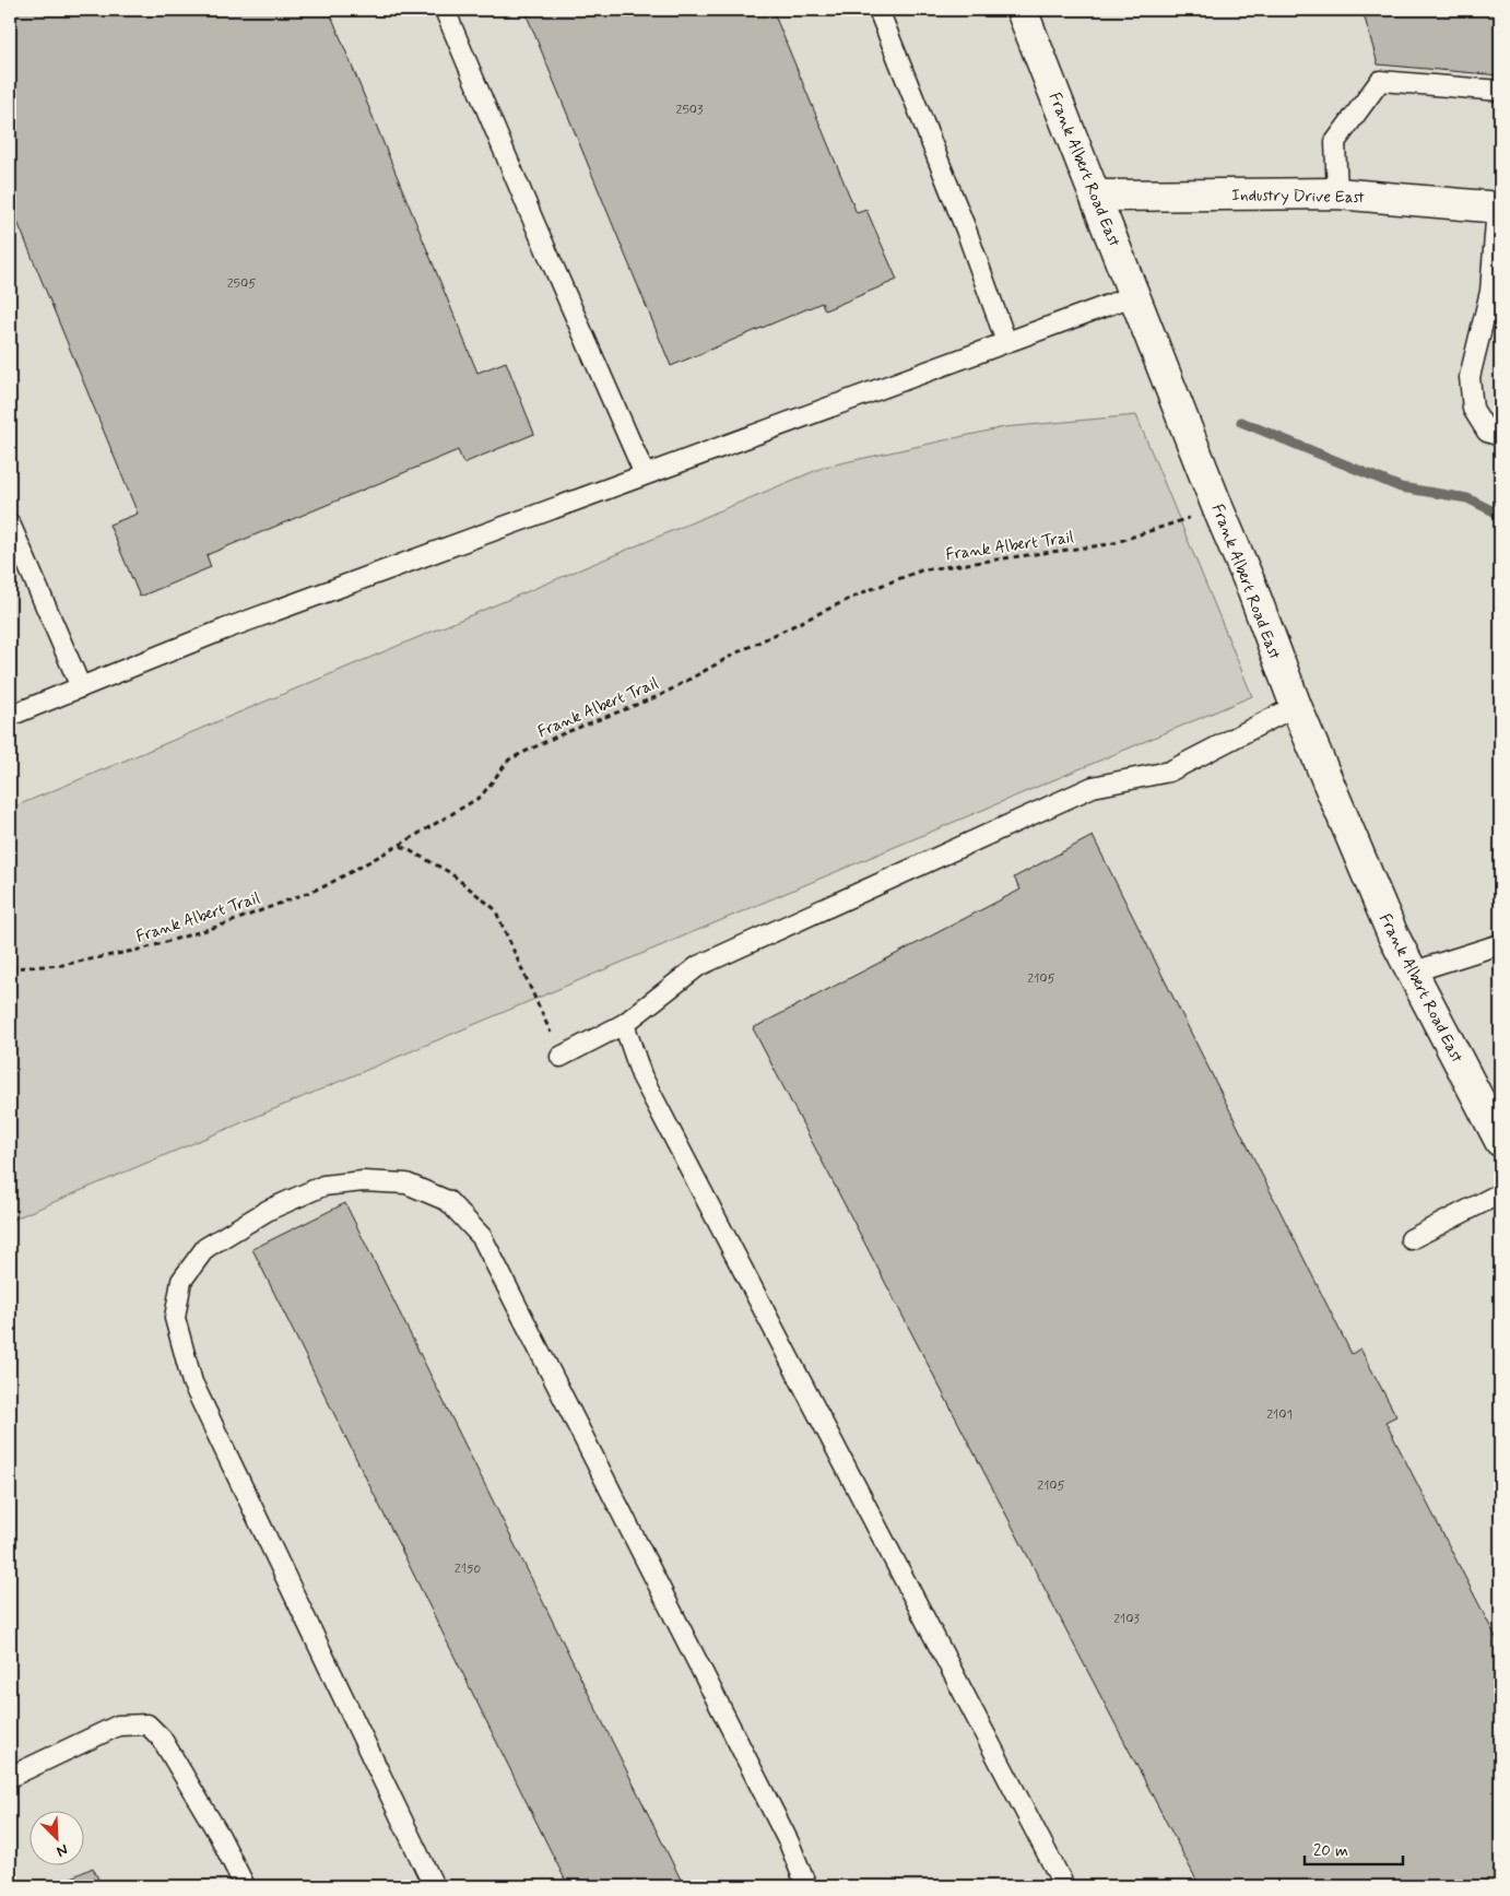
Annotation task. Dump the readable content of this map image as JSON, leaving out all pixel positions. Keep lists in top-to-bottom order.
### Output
{
  "streets": {
    "street": ["Frank Albert Road East", "Industry Drive East"],
    "path": ["Frank Albert Trail"]
  },
  "crossings": [
    ["Frank Albert Road East", "Industry Drive East"],
    ["Frank Albert Road East", "Frank Albert Trail"]
  ],
  "house_numbers": [
    "2503",
    "2505",
    "2105",
    "2101",
    "2105",
    "2150",
    "2103"
  ],
  "scale_bar": "20 m",
  "north": "bottom right"
}
